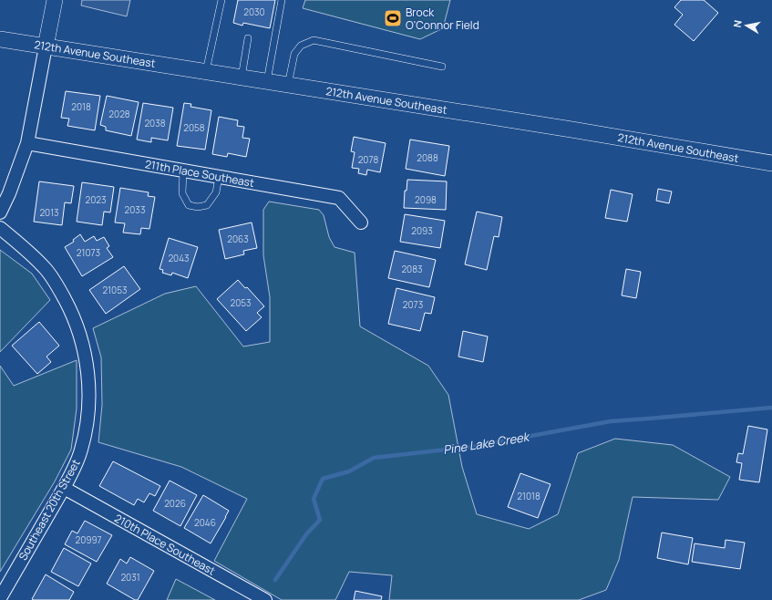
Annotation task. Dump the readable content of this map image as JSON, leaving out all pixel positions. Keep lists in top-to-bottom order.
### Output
{
  "streets": {
    "street": [
      "212th Avenue Southeast",
      "211th Place Southeast",
      "Southeast 20th Street",
      "210th Place Southeast"
    ]
  },
  "crossings": [
    ["Southeast 20th Street", "210th Place Southeast"]
  ],
  "water": ["Pine Lake Creek"],
  "places": {
    "sports": ["Brock O'Connor Field"]
  },
  "house_numbers": [
    "2030",
    "2018",
    "2028",
    "2038",
    "2058",
    "2088",
    "2078",
    "2023",
    "2098",
    "2033",
    "2013",
    "2093",
    "2063",
    "21073",
    "2043",
    "2083",
    "21053",
    "2053",
    "2073",
    "21018",
    "2026",
    "2046",
    "20997",
    "2031"
  ],
  "north": "left"
}
